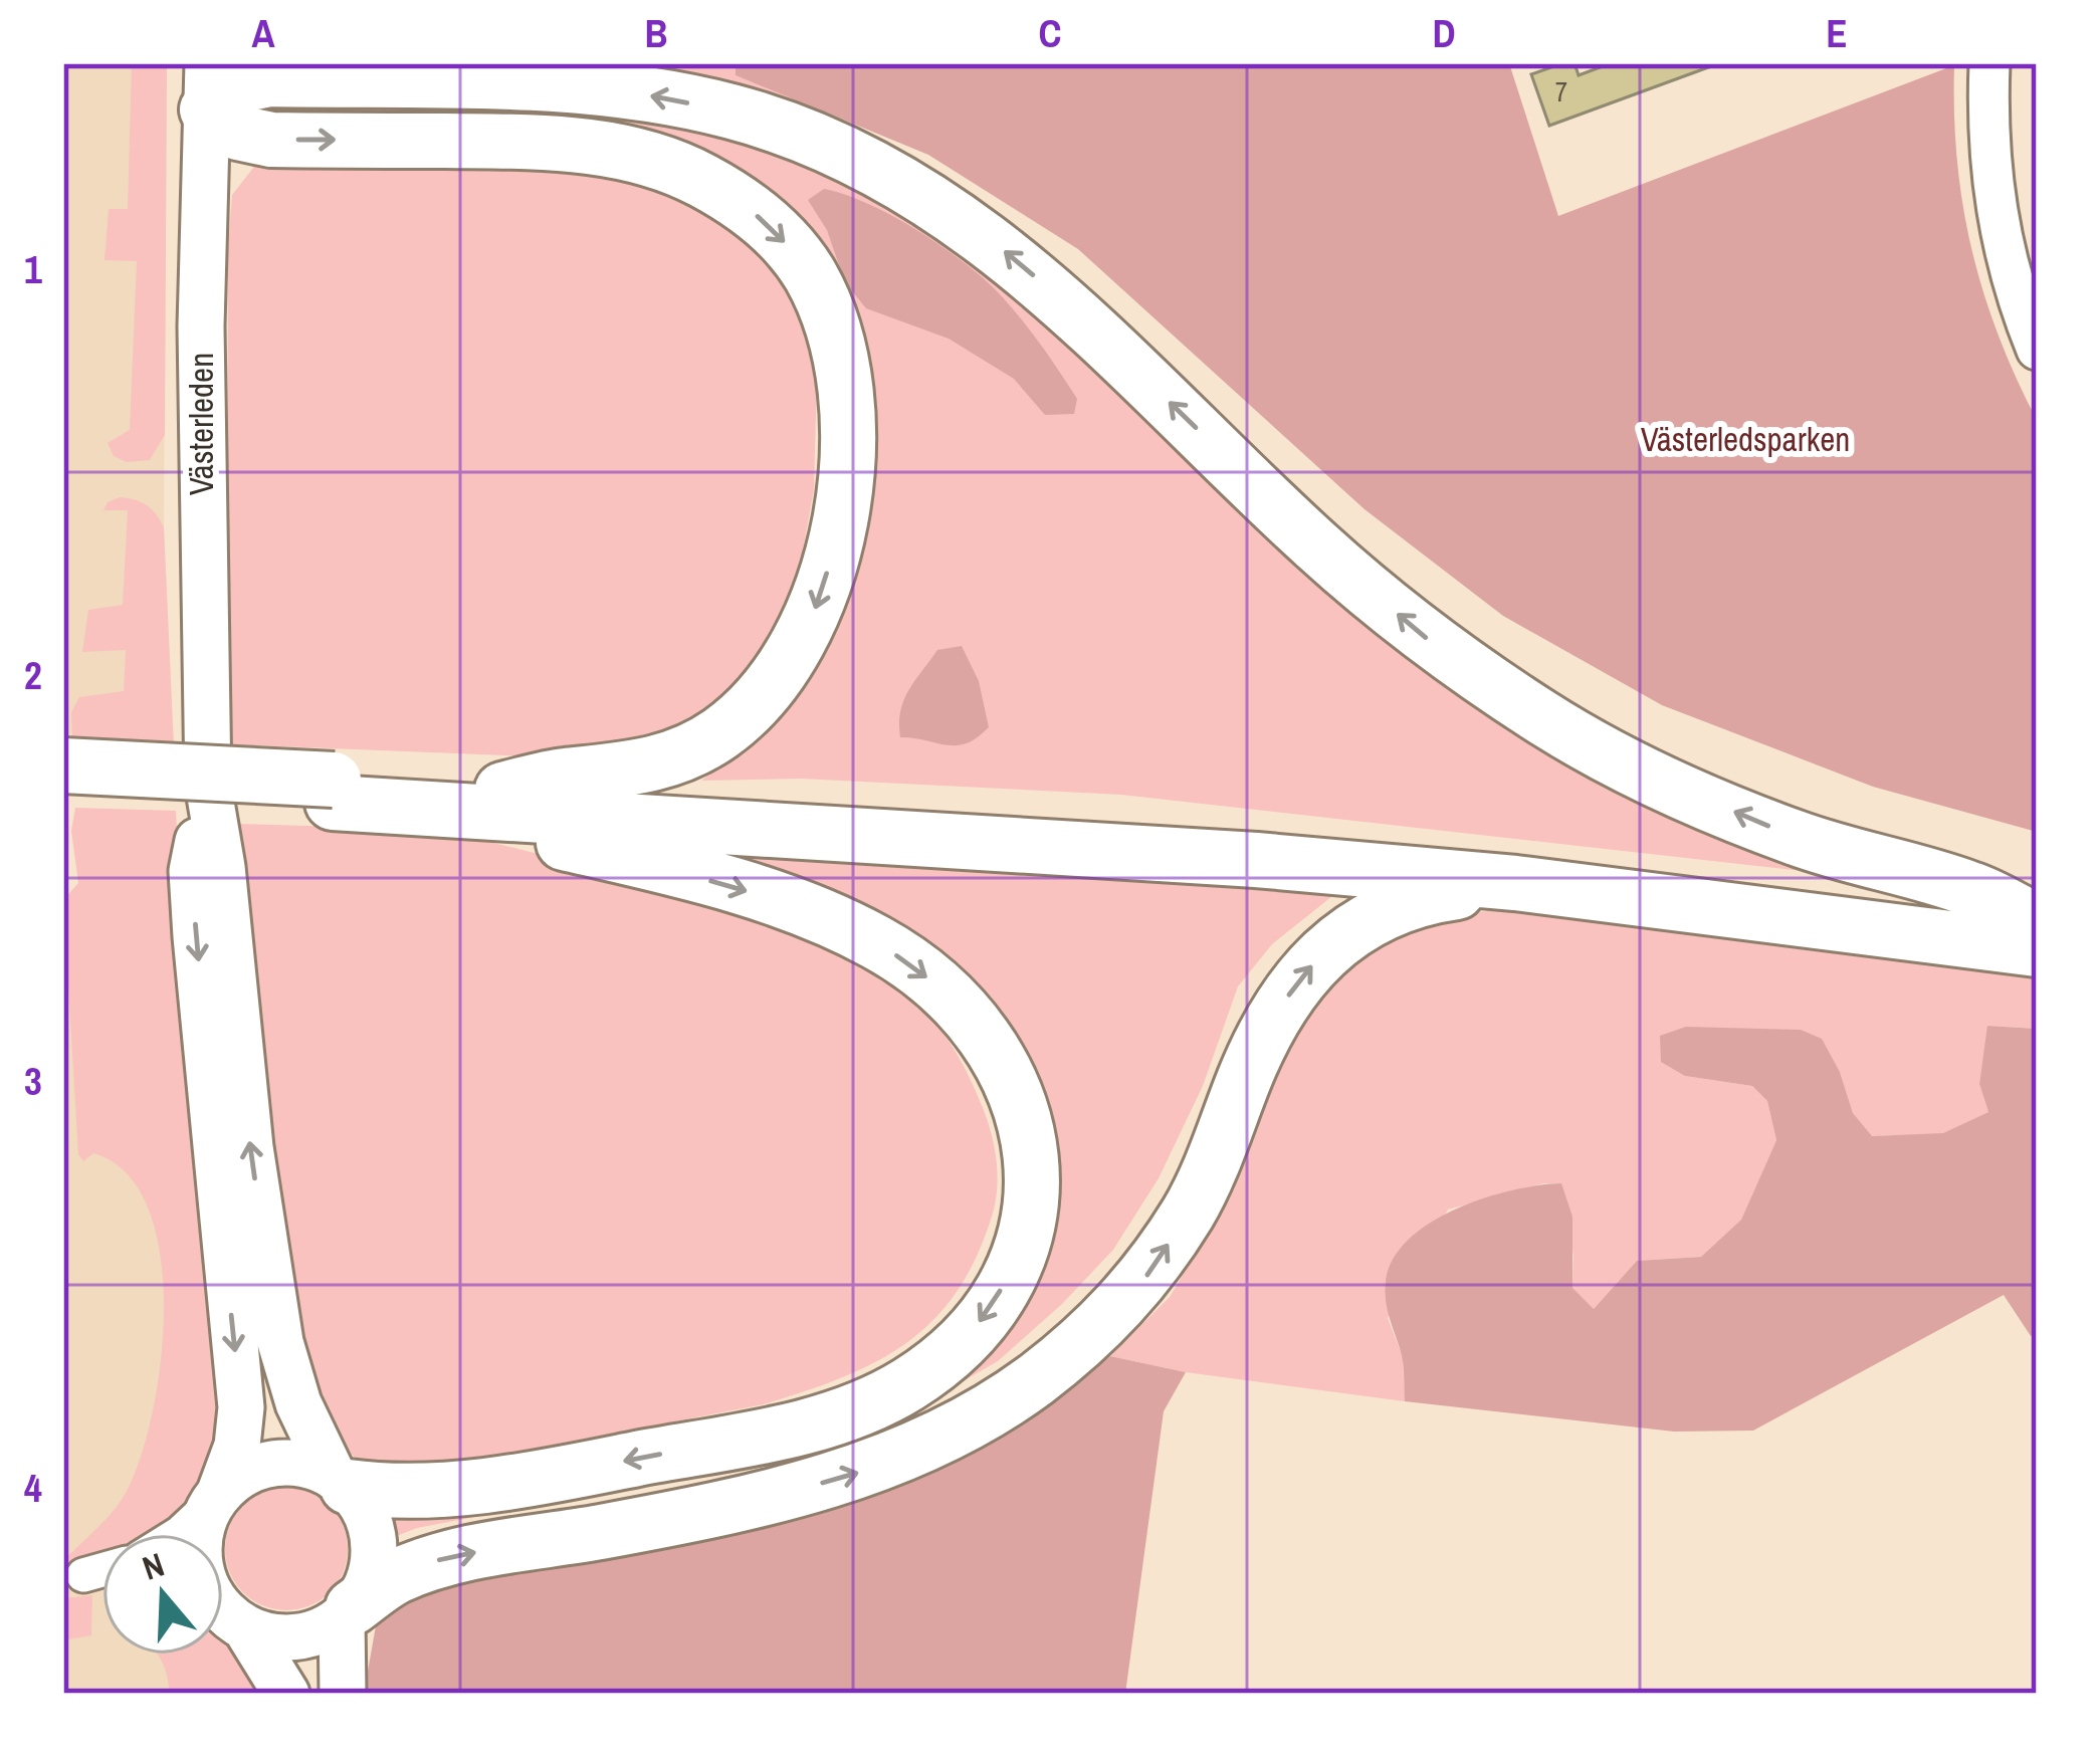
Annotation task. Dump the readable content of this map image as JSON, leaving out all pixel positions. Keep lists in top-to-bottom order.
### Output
{
  "streets": {
    "main road": ["Västerleden"]
  },
  "parks": ["Västerledsparken"],
  "house_numbers": ["7"],
  "north": "top",
  "grid": {
    "columns": [
      "A",
      "B",
      "C",
      "D",
      "E"
    ],
    "rows": [
      "1",
      "2",
      "3",
      "4"
    ]
  }
}
